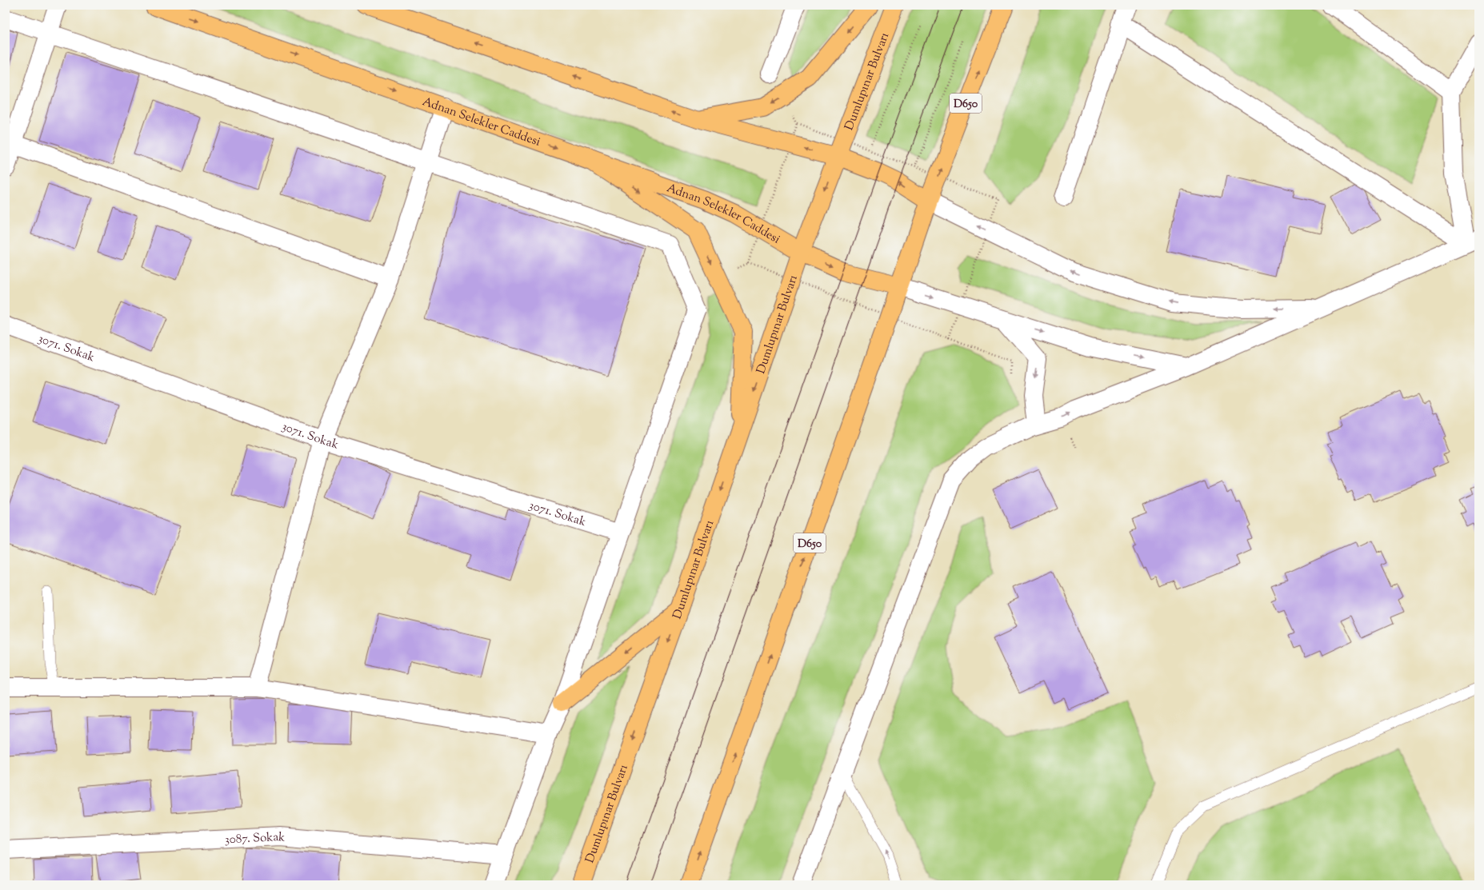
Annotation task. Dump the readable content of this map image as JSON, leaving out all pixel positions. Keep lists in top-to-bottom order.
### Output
{
  "streets": {
    "main road": ["Dumlupınar Bulvarı", "D650", "Adnan Selekler Caddesi"],
    "street": ["3071. Sokak", "3087. Sokak"]
  },
  "crossings": [
    ["Dumlupınar Bulvarı", "Adnan Selekler Caddesi"]
  ]
}
